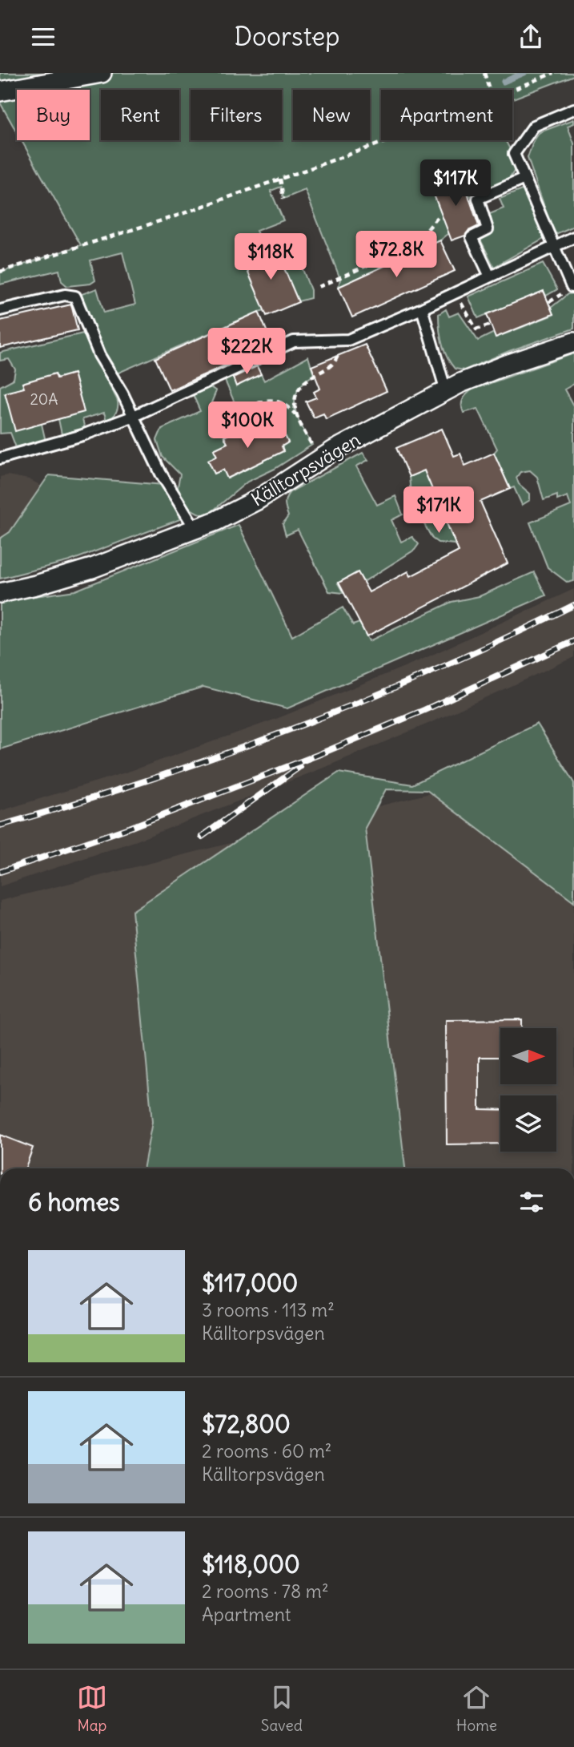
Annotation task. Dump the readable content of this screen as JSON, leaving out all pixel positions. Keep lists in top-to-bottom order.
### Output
{
  "streets": {
    "street": ["Källtorpsvägen"]
  },
  "house_numbers": ["20A"],
  "north": "right",
  "page": {
    "header": "Doorstep",
    "chip": [
      "Buy",
      "Rent",
      "Filters",
      "New",
      "Apartment"
    ],
    "price": [
      "$117K",
      "$72.8K",
      "$118K",
      "$222K",
      "$100K",
      "$171K"
    ],
    "heading": "6 homes",
    "list": [
      {
        "name": "$117,000",
        "note": "3 rooms · 113 m² · Källtorpsvägen"
      },
      {
        "name": "$72,800",
        "note": "2 rooms · 60 m² · Källtorpsvägen"
      },
      {
        "name": "$118,000",
        "note": "2 rooms · 78 m² · Apartment"
      }
    ],
    "tabs": ["Map", "Saved", "Home"]
  }
}
